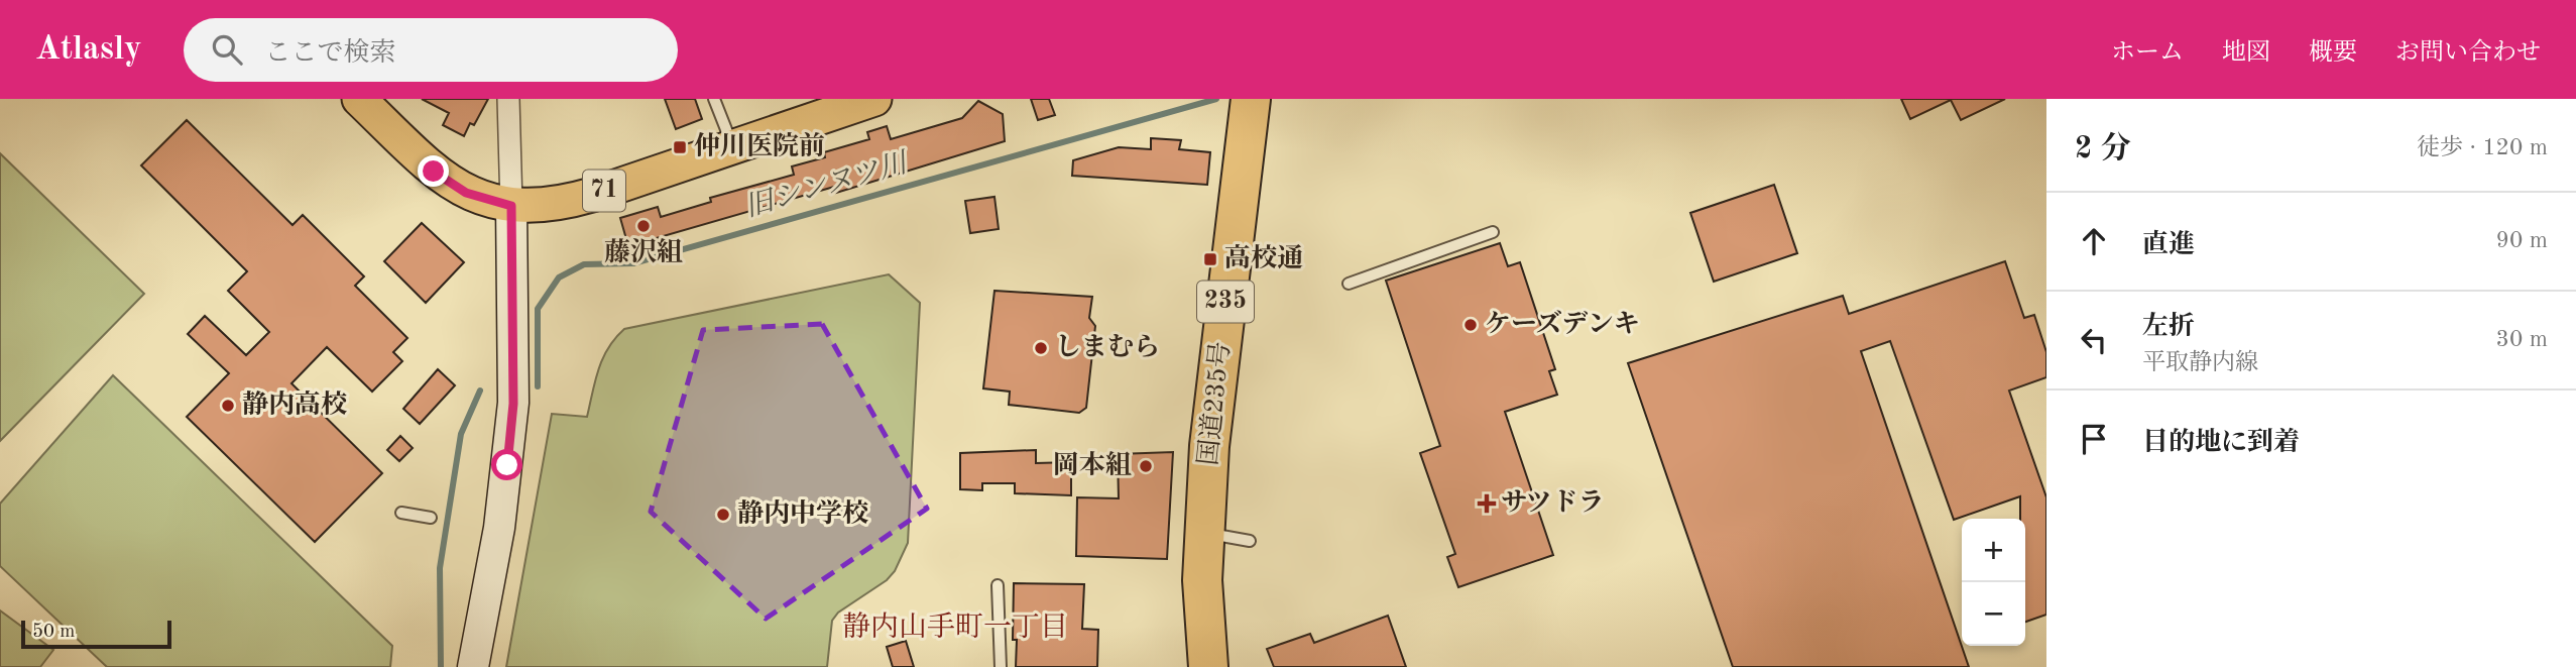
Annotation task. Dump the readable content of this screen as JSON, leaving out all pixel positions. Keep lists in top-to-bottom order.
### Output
{
  "streets": {
    "highway": ["235", "国道235号"],
    "main road": ["71"]
  },
  "districts": ["静内山手町一丁目"],
  "water": ["旧シンヌツ川"],
  "places": {
    "transit": ["仲川医院前", "高校通"],
    "other": [
      "藤沢組",
      "ケーズデンキ",
      "しまむら",
      "静内高校",
      "岡本組",
      "静内中学校"
    ],
    "health": ["サツドラ"]
  },
  "scale_bar": "50 m",
  "page": {
    "header": "Atlasly",
    "search": "ここで検索",
    "nav": [
      "ホーム",
      "地図",
      "概要",
      "お問い合わせ"
    ],
    "heading": ["2 分", "徒歩 · 120 m"],
    "list": [
      ["直進", "90 m"],
      ["左折", "平取静内線", "30 m"],
      "目的地に到着"
    ],
    "map_buttons": ["+", "−"],
    "scale": "50 m"
  }
}
